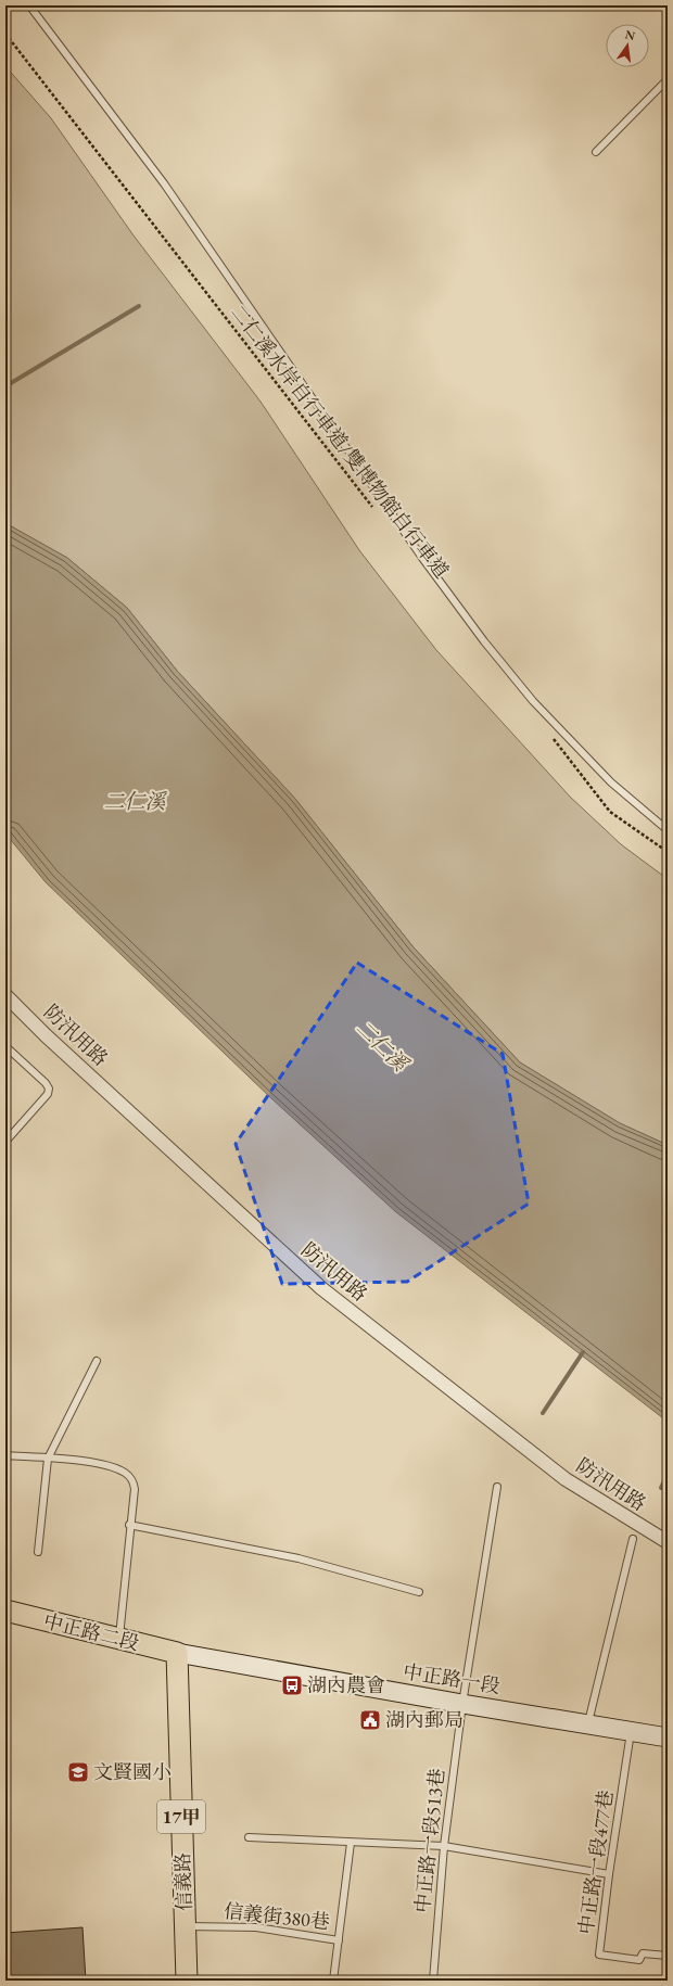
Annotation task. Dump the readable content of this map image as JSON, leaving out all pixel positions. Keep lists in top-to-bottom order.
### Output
{
  "streets": {
    "main road": ["中正路二段", "17甲", "信義路"],
    "street": ["防汛用路", "中正路一段"],
    "lane": ["中正路一段513巷", "中正路一段477巷", "信義街380巷"],
    "path": ["二仁溪水岸自行車道/雙博物館自行車道"]
  },
  "crossings": [
    ["中正路二段", "中正路一段"],
    ["中正路二段", "信義路"],
    ["中正路一段", "中正路一段513巷"],
    ["中正路一段", "中正路一段477巷"],
    ["中正路一段", "信義路"],
    ["信義路", "信義街380巷"]
  ],
  "water": ["二仁溪"],
  "places": {
    "bus stop": ["湖內農會"],
    "public building": ["湖內郵局"],
    "school or university": ["文賢國小"]
  },
  "north": "top"
}
